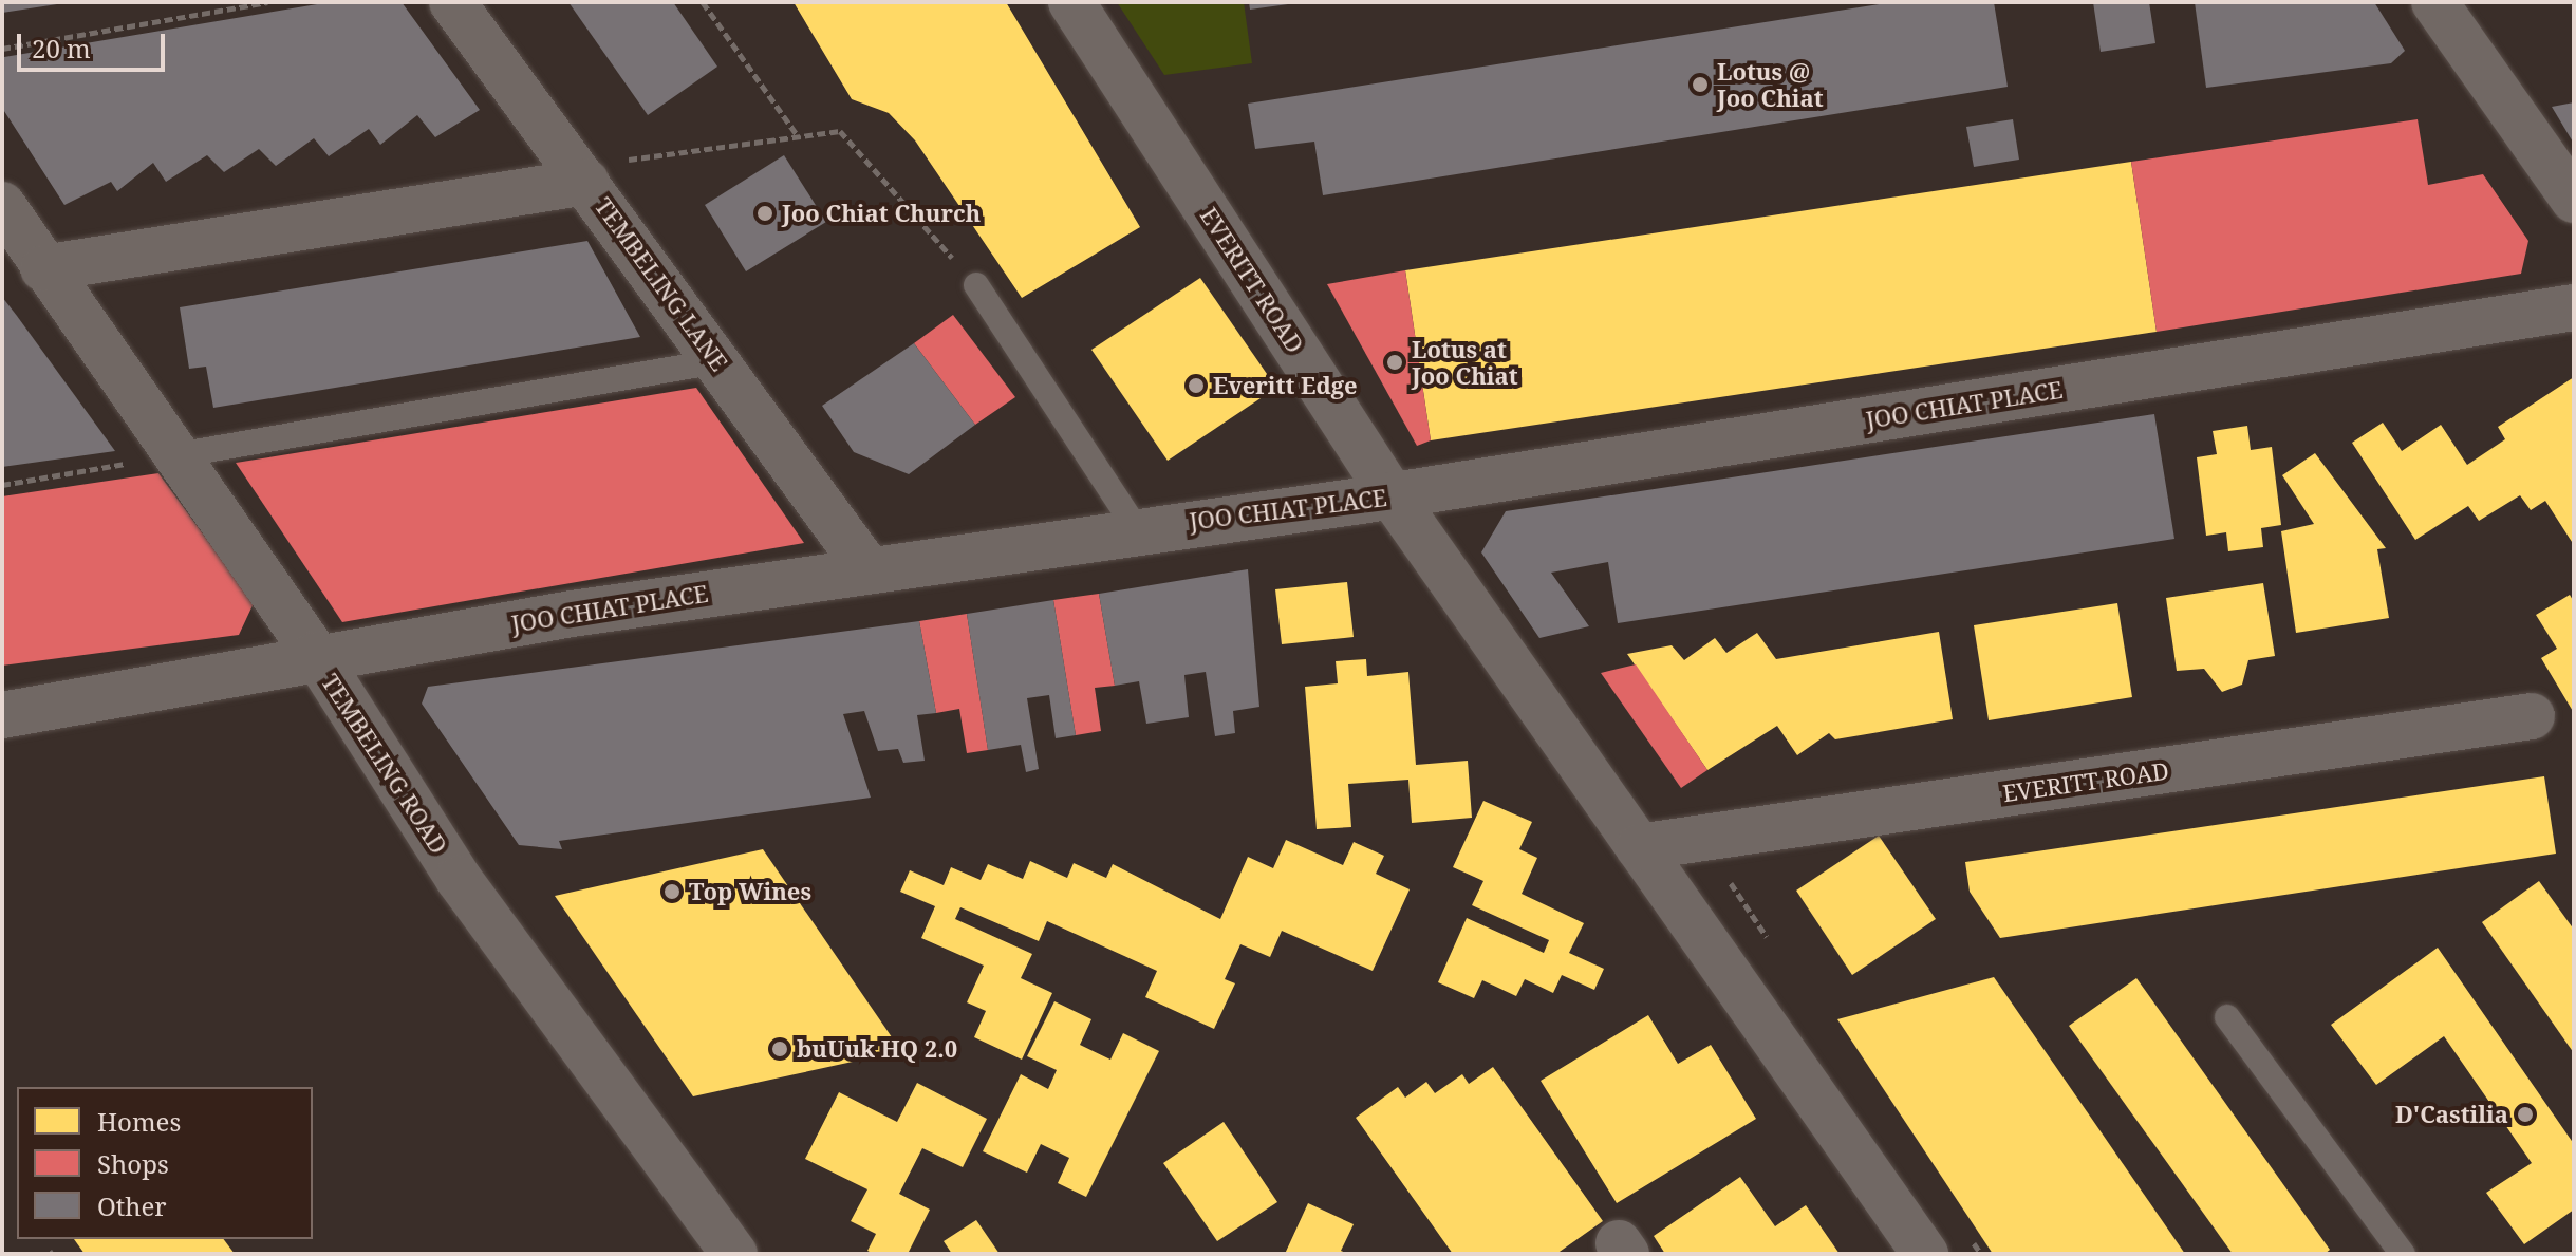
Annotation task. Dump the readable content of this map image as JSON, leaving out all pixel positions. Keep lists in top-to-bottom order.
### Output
{
  "streets": {
    "street": [
      "EVERITT ROAD",
      "TEMBELING LANE",
      "JOO CHIAT PLACE",
      "TEMBELING ROAD"
    ]
  },
  "crossings": [
    ["EVERITT ROAD", "JOO CHIAT PLACE"],
    ["TEMBELING LANE", "JOO CHIAT PLACE"],
    ["JOO CHIAT PLACE", "TEMBELING ROAD"]
  ],
  "places": [
    "Lotus @ Joo Chiat",
    "Joo Chiat Church",
    "Lotus at Joo Chiat",
    "Everitt Edge",
    "Top Wines",
    "buUuk HQ 2.0",
    "D'Castilia"
  ],
  "legend": ["Homes", "Shops", "Other"],
  "scale_bar": "20 m"
}
